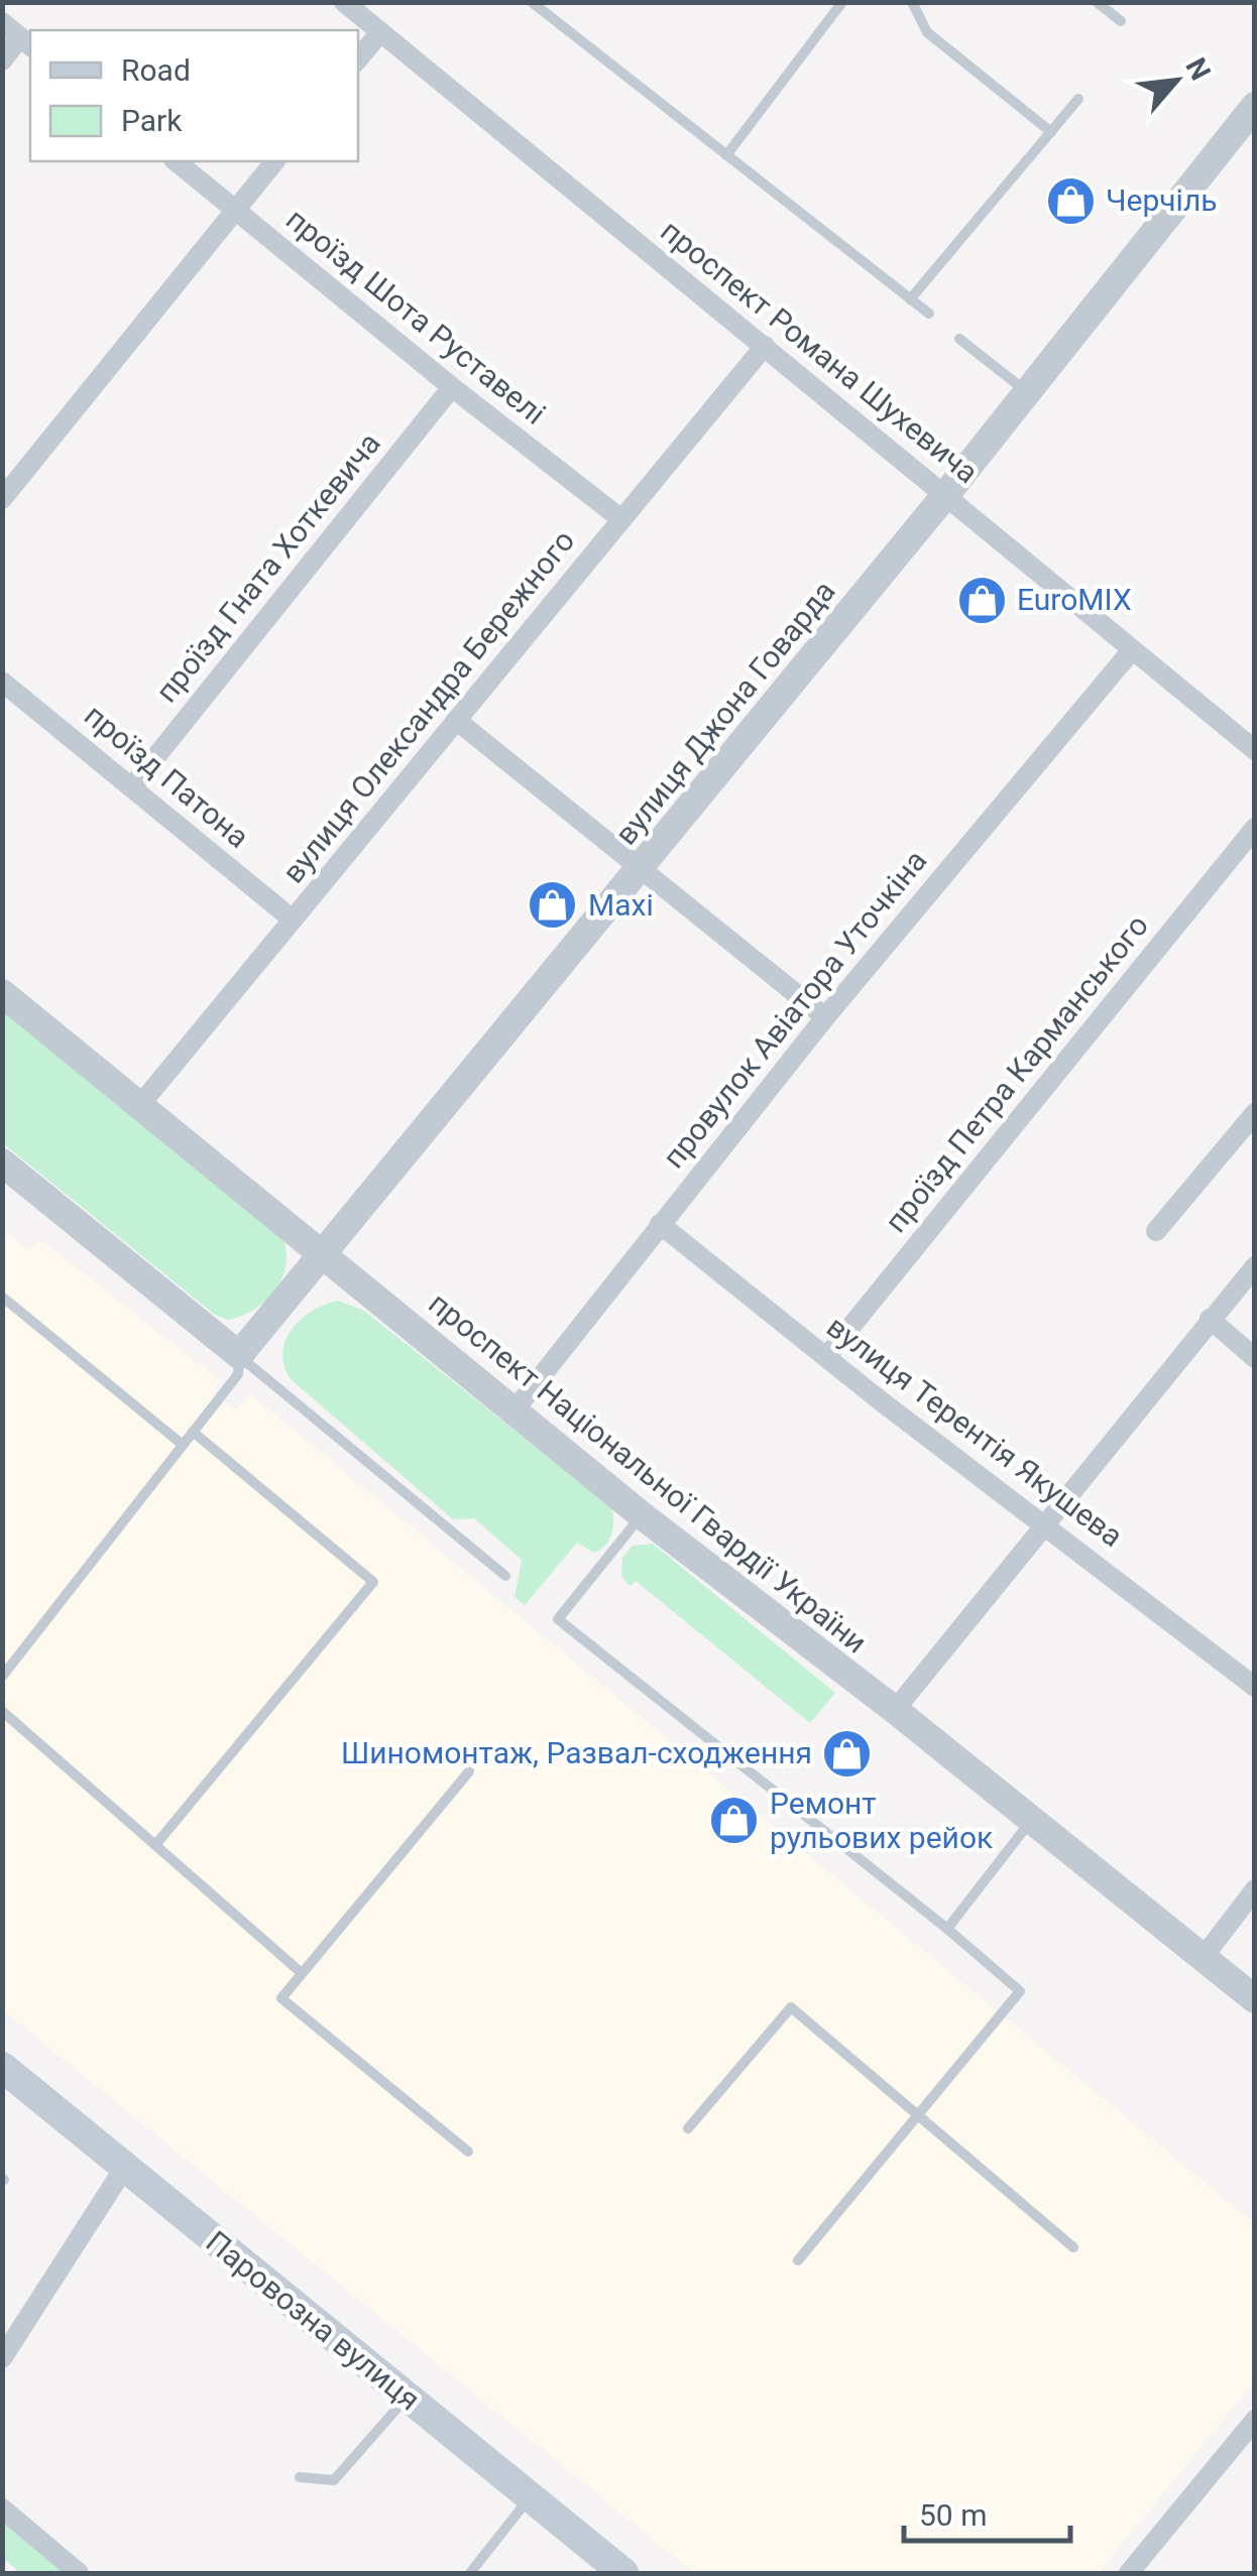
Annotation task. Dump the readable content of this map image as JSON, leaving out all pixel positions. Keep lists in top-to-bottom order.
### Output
{
  "streets": {
    "main road": ["Паровозна вулиця"],
    "street": [
      "проїзд Шота Руставелі",
      "проспект Романа Шухевича",
      "проїзд Гната Хоткевича",
      "вулиця Олександра Бережного",
      "вулиця Джона Говарда",
      "проїзд Патона",
      "провулок Авіатора Уточкіна",
      "проїзд Петра Карманського",
      "вулиця Терентія Якушева",
      "проспект Національної Гвардії України"
    ]
  },
  "crossings": [
    ["проїзд Шота Руставелі", "проїзд Гната Хоткевича"],
    ["проїзд Шота Руставелі", "вулиця Олександра Бережного"],
    ["проспект Романа Шухевича", "вулиця Олександра Бережного"],
    ["проспект Романа Шухевича", "вулиця Джона Говарда"],
    ["проспект Романа Шухевича", "провулок Авіатора Уточкіна"],
    ["проїзд Гната Хоткевича", "проїзд Патона"],
    ["вулиця Олександра Бережного", "проїзд Патона"],
    ["вулиця Олександра Бережного", "проспект Національної Гвардії України"],
    ["вулиця Джона Говарда", "проспект Національної Гвардії України"],
    ["провулок Авіатора Уточкіна", "вулиця Терентія Якушева"],
    ["провулок Авіатора Уточкіна", "проспект Національної Гвардії України"],
    ["проїзд Петра Карманського", "вулиця Терентія Якушева"]
  ],
  "places": {
    "shop": [
      "Черчіль",
      "EuroMIX",
      "Maxi",
      "Шиномонтаж, Развал-сходження",
      "Ремонт рульових рейок"
    ]
  },
  "legend": ["Road", "Park"],
  "scale_bar": "50 m",
  "north": "top right"
}
